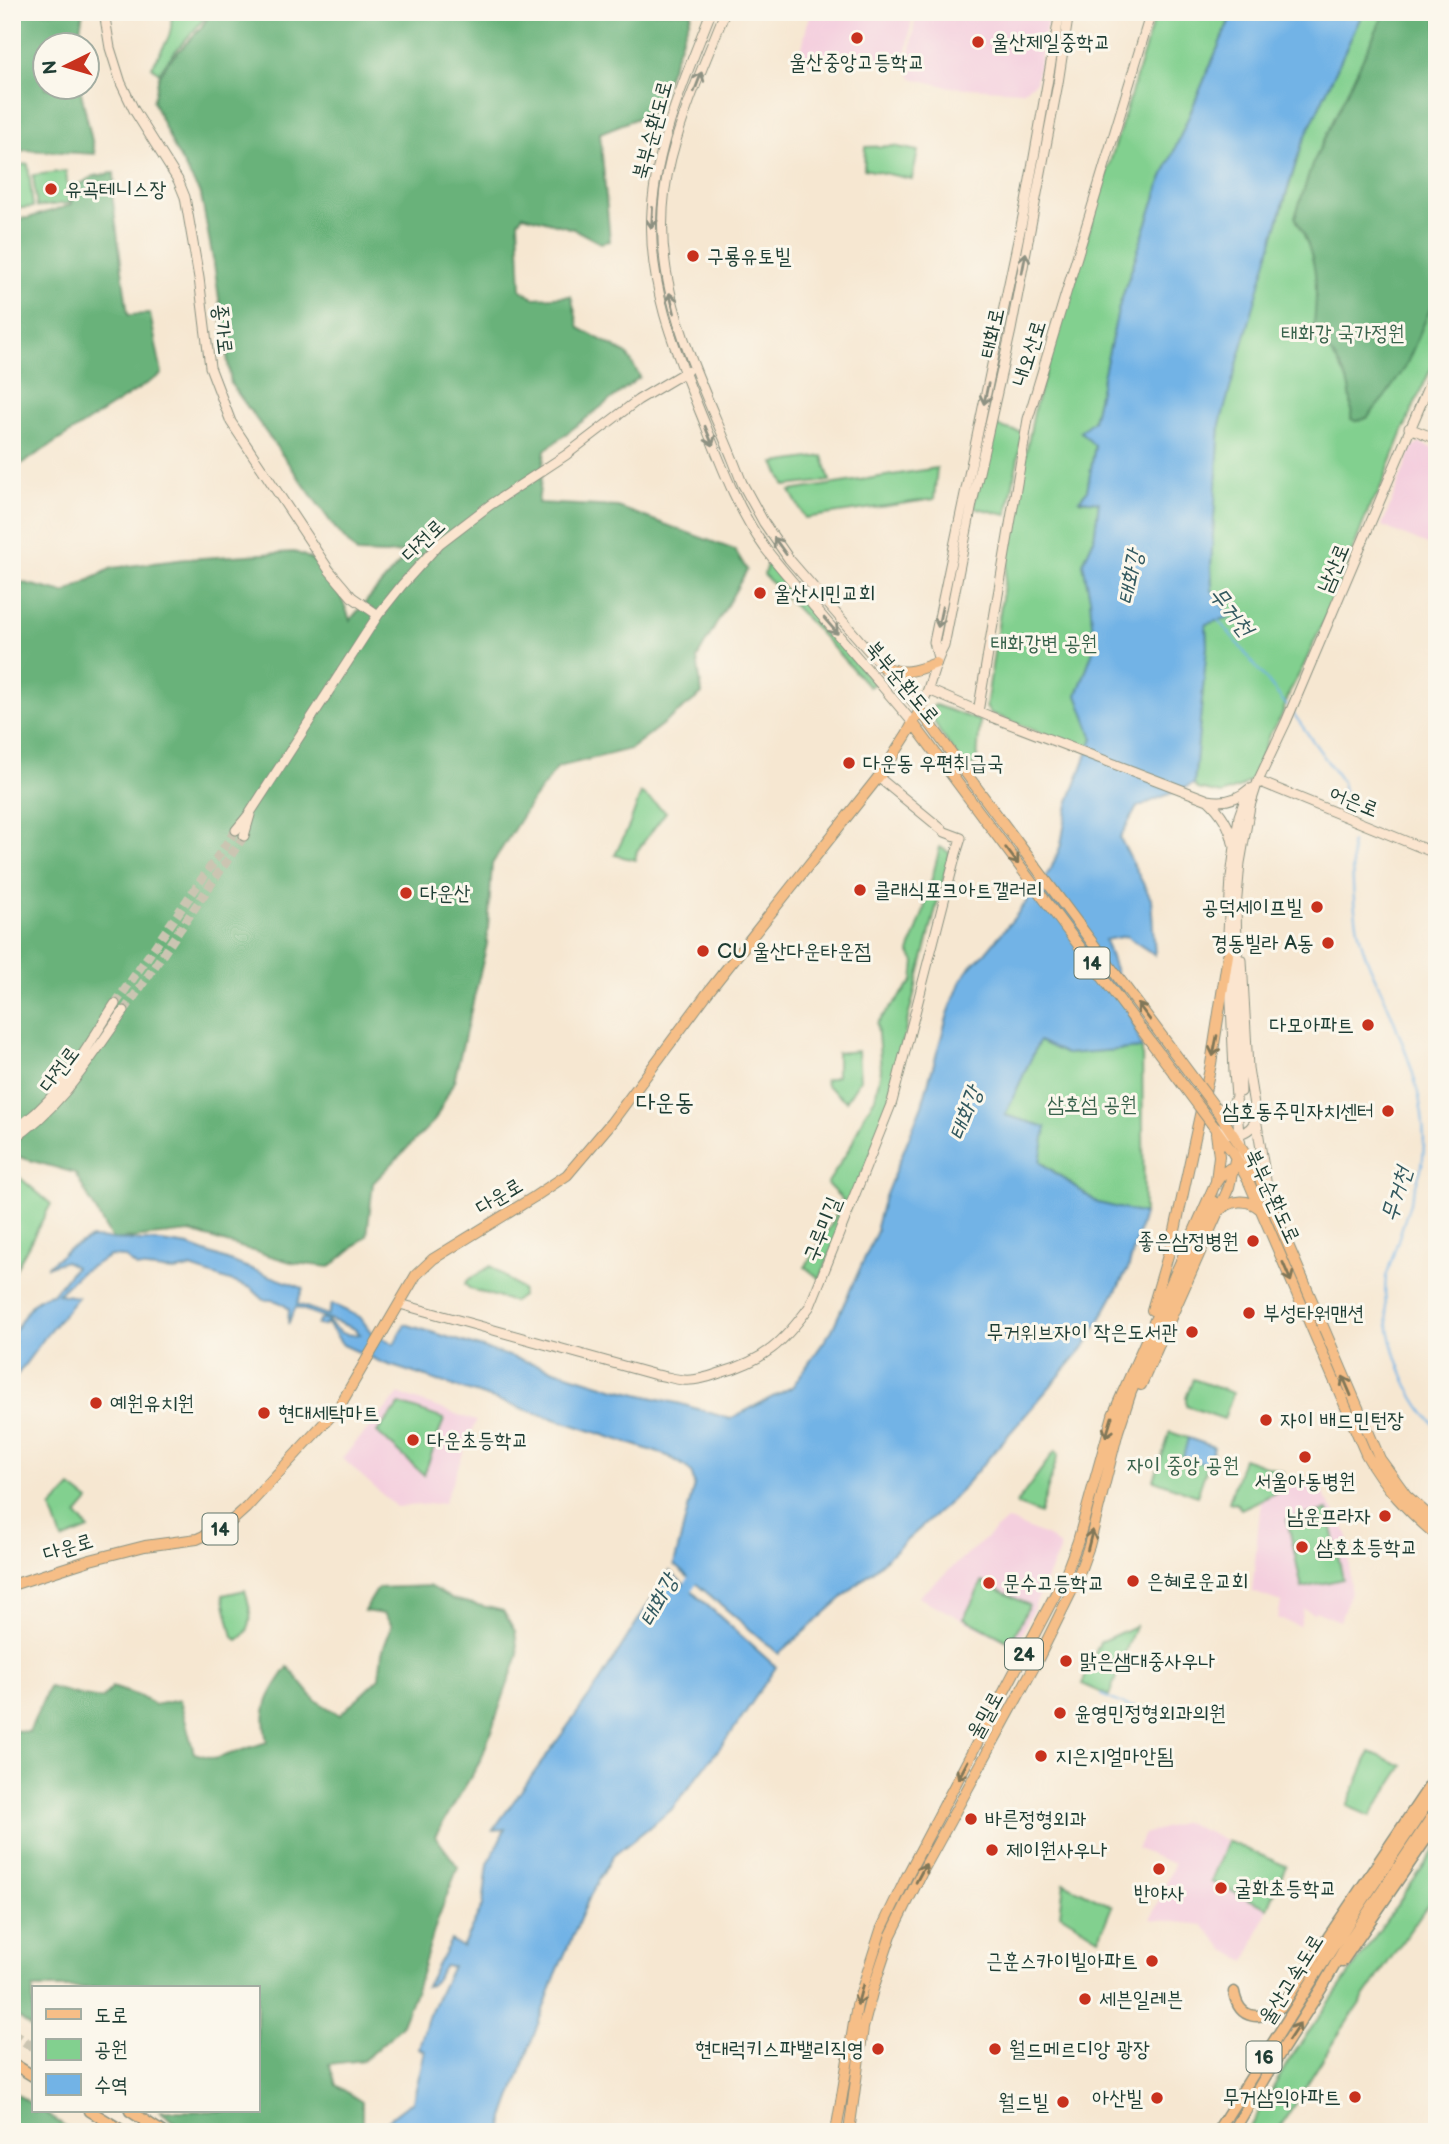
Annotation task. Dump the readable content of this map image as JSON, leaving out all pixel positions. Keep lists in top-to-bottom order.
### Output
{
  "streets": {
    "highway": ["울산고속도로", "16"],
    "main road": [
      "북부순환도로",
      "종가로",
      "태화로",
      "내오산로",
      "다전로",
      "남산로",
      "어은로",
      "14",
      "다운로",
      "구루미길",
      "24",
      "울밀로"
    ]
  },
  "crossings": [
    ["북부순환도로", "태화로"],
    ["북부순환도로", "다전로"],
    ["북부순환도로", "다운로"],
    ["종가로", "다전로"],
    ["태화로", "다운로"],
    ["남산로", "어은로"],
    ["다운로", "구루미길"]
  ],
  "districts": ["다운동"],
  "water": ["태화강", "무거천"],
  "parks": [
    "태화강 국가정원",
    "태화강변 공원",
    "삼호섬 공원",
    "자이 중앙 공원"
  ],
  "places": [
    "울산중앙고등학교",
    "울산제일중학교",
    "유곡테니스장",
    "구룡유토빌",
    "울산시민교회",
    "다운동 우편취급국",
    "클래식포크아트갤러리",
    "다운산",
    "공덕세이프빌",
    "경동빌라 A동",
    "CU 울산다운타운점",
    "다모아파트",
    "삼호동주민자치센터",
    "좋은삼정병원",
    "부성타워맨션",
    "무거위브자이 작은도서관",
    "예원유치원",
    "현대세탁마트",
    "자이 배드민턴장",
    "다운초등학교",
    "서울아동병원",
    "남운프라자",
    "삼호초등학교",
    "은혜로운교회",
    "문수고등학교",
    "맑은샘대중사우나",
    "윤영민정형외과의원",
    "지은지얼마안됨",
    "바른정형외과",
    "제이원사우나",
    "반야사",
    "굴화초등학교",
    "근훈스카이빌아파트",
    "세븐일레븐",
    "현대럭키스파밸리직영",
    "월드메르디앙 광장",
    "무거삼익아파트",
    "아산빌",
    "월드빌"
  ],
  "legend": ["도로", "공원", "수역"],
  "north": "left"
}
